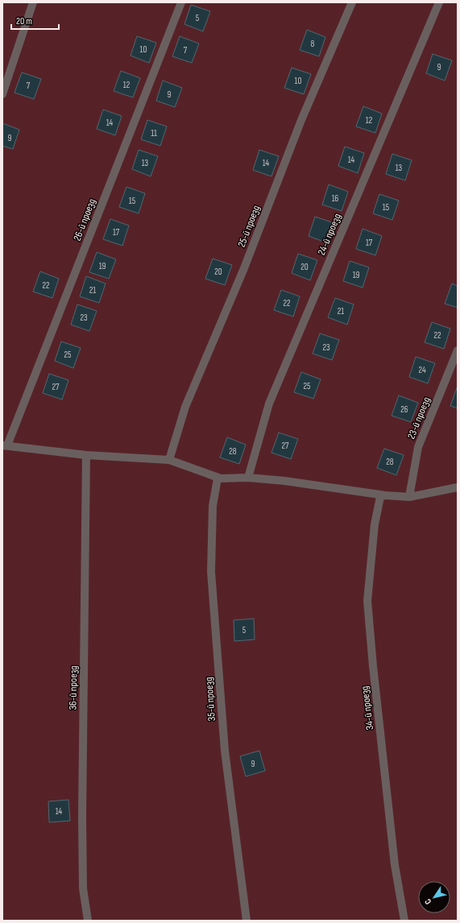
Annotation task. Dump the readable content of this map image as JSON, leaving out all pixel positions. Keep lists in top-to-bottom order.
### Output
{
  "streets": {
    "street": [
      "26-й проезд",
      "25-й проезд",
      "24-й проезд",
      "23-й проезд",
      "36-й проезд",
      "35-й проезд",
      "34-й проезд"
    ]
  },
  "house_numbers": [
    "5",
    "8",
    "10",
    "7",
    "9",
    "10",
    "12",
    "7",
    "9",
    "12",
    "14",
    "11",
    "9",
    "14",
    "13",
    "14",
    "13",
    "16",
    "15",
    "15",
    "17",
    "17",
    "19",
    "20",
    "20",
    "19",
    "22",
    "21",
    "22",
    "21",
    "23",
    "22",
    "23",
    "25",
    "24",
    "25",
    "27",
    "26",
    "27",
    "28",
    "28",
    "5",
    "9",
    "14"
  ],
  "scale_bar": "20 m",
  "north": "bottom left"
}
